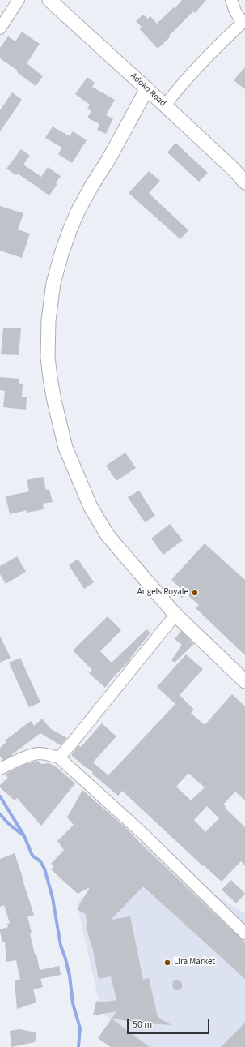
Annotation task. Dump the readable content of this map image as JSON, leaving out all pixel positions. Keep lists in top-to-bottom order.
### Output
{
  "streets": {
    "street": ["Adoko Road"]
  },
  "places": ["Angels Royale", "Lira Market"],
  "scale_bar": "50 m"
}
